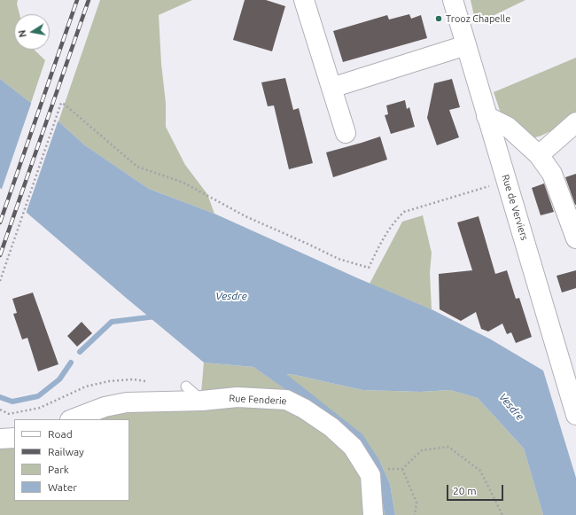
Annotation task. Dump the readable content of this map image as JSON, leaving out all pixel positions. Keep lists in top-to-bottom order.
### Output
{
  "streets": {
    "street": ["Rue de Verviers", "Rue Fenderie"]
  },
  "water": ["Vesdre"],
  "places": ["Trooz Chapelle"],
  "legend": [
    "Road",
    "Railway",
    "Park",
    "Water"
  ],
  "scale_bar": "20 m",
  "north": "left"
}
